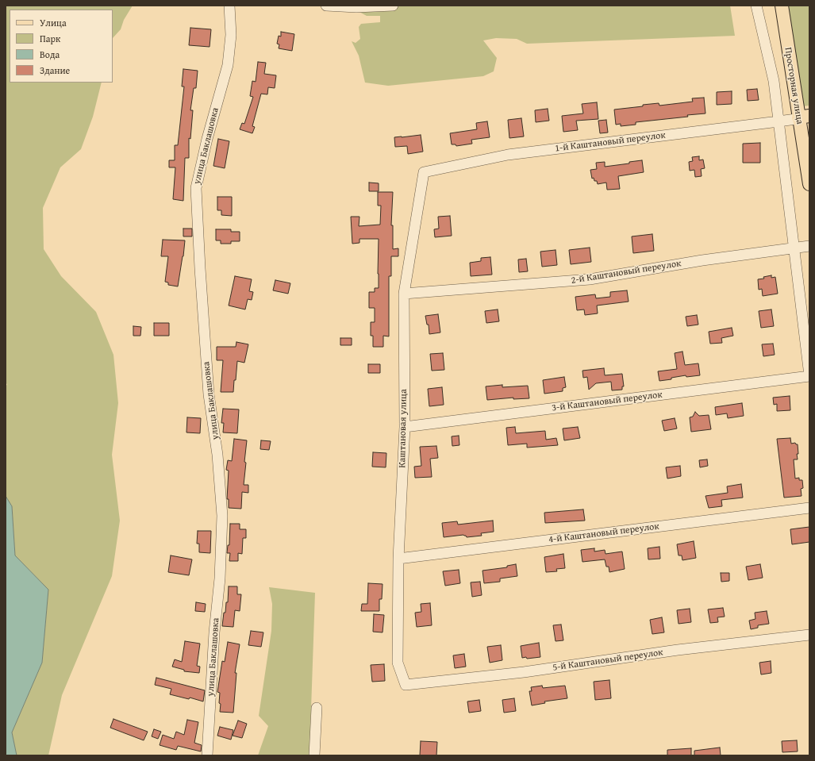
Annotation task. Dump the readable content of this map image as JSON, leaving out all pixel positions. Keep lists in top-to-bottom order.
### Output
{
  "streets": {
    "main road": ["Просторная улица"],
    "street": [
      "1-й Каштановый переулок",
      "улица Баклашовка",
      "2-й Каштановый переулок",
      "3-й Каштановый переулок",
      "Каштановая улица",
      "4-й Каштановый переулок",
      "5-й Каштановый переулок"
    ]
  },
  "crossings": [
    ["Просторная улица", "1-й Каштановый переулок"],
    ["1-й Каштановый переулок", "Каштановая улица"],
    ["2-й Каштановый переулок", "Каштановая улица"],
    ["3-й Каштановый переулок", "Каштановая улица"],
    ["Каштановая улица", "4-й Каштановый переулок"],
    ["Каштановая улица", "5-й Каштановый переулок"]
  ],
  "legend": [
    "Улица",
    "Парк",
    "Вода",
    "Здание"
  ]
}
